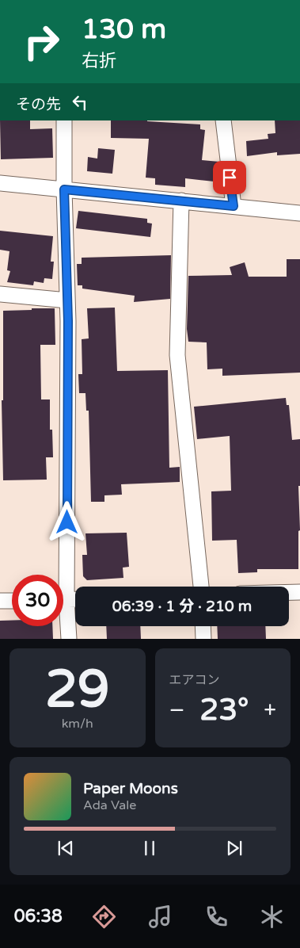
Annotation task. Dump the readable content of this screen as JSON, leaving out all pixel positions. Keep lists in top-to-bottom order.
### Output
{
  "page": {
    "turn": ["130 m", "右折"],
    "then": "その先",
    "limit": "30",
    "trip": "06:39 · 1 分 · 210 m",
    "tile": [
      ["29", "km/h"],
      "エアコン"
    ],
    "heat": ["−", "23°", "+"],
    "song": ["Paper Moons", "Ada Vale"],
    "tabs": "06:38"
  }
}
